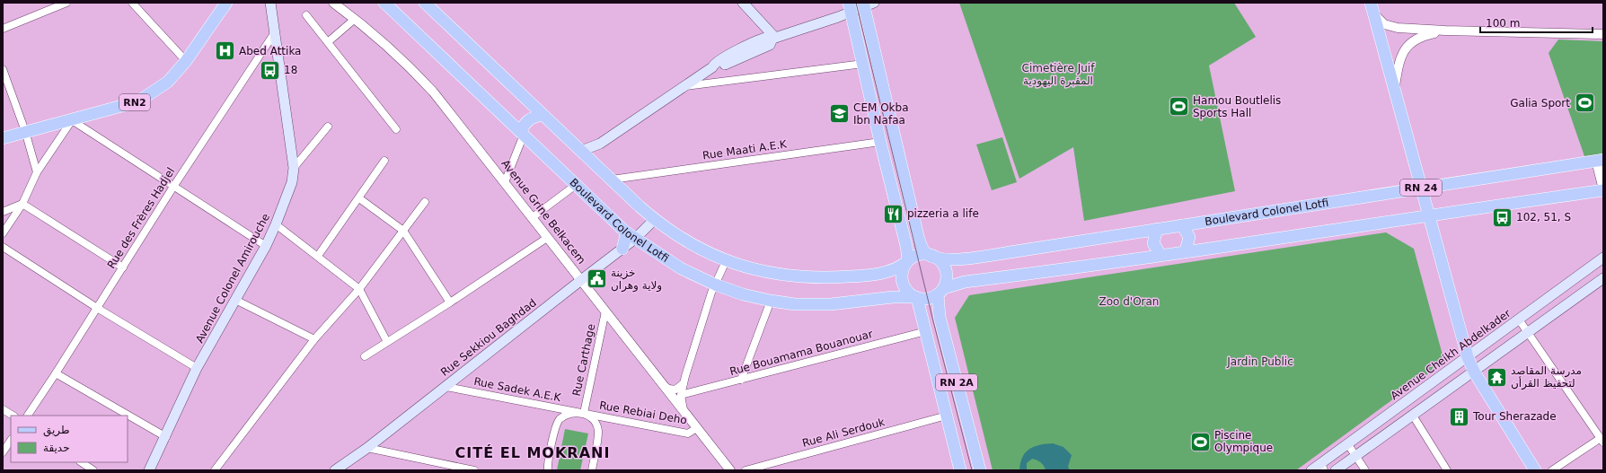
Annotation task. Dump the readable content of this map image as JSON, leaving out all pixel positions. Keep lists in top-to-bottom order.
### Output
{
  "streets": {
    "main road": [
      "RN2",
      "RN 24",
      "Boulevard Colonel Lotfi",
      "Avenue Colonel Amirouche",
      "Rue Sekkiou Baghdad",
      "Avenue Cheikh Abdelkader",
      "RN 2A"
    ],
    "street": [
      "Rue Maati A.E.K",
      "Avenue Grine Belkacem",
      "Rue des Frères Hadjel",
      "Rue Bouamama Bouanouar",
      "Rue Carthage",
      "Rue Sadek A.E.K",
      "Rue Rebiai Deho",
      "Rue Ali Serdouk"
    ]
  },
  "crossings": [
    ["Rue Maati A.E.K", "Boulevard Colonel Lotfi"],
    ["RN 24", "Boulevard Colonel Lotfi"],
    ["RN 24", "Avenue Cheikh Abdelkader"],
    ["Avenue Grine Belkacem", "Rue Sekkiou Baghdad"],
    ["Avenue Grine Belkacem", "Rue Carthage"],
    ["Avenue Grine Belkacem", "Rue Rebiai Deho"],
    ["Boulevard Colonel Lotfi", "Rue Sekkiou Baghdad"],
    ["Boulevard Colonel Lotfi", "RN 2A"],
    ["Rue des Frères Hadjel", "Avenue Colonel Amirouche"],
    ["Rue Sekkiou Baghdad", "Rue Sadek A.E.K"],
    ["Rue Bouamama Bouanouar", "RN 2A"],
    ["Rue Carthage", "Rue Sadek A.E.K"],
    ["Rue Carthage", "Rue Rebiai Deho"],
    ["RN 2A", "Rue Ali Serdouk"],
    ["Rue Sadek A.E.K", "Rue Rebiai Deho"]
  ],
  "districts": ["CITÉ EL MOKRANI"],
  "parks": ["Cimetière Juif المقبرة اليهودية", "Zoo d'Oran", "Jardin Public"],
  "places": {
    "hospital": ["Abed Attika"],
    "bus stop": ["18", "102, 51, S"],
    "sports": ["Galia Sport", "Hamou Boutlelis Sports Hall", "Piscine Olympique"],
    "school or university": ["CEM Okba Ibn Nafaa"],
    "restaurant": ["pizzeria a life"],
    "public building": ["خزينة ولاية وهران"],
    "temple": ["مدرسة المقاصد لتحفيظ القرأن"],
    "building": ["Tour Sherazade"]
  },
  "legend": ["طريق", "حديقة"],
  "scale_bar": "100 m"
}
